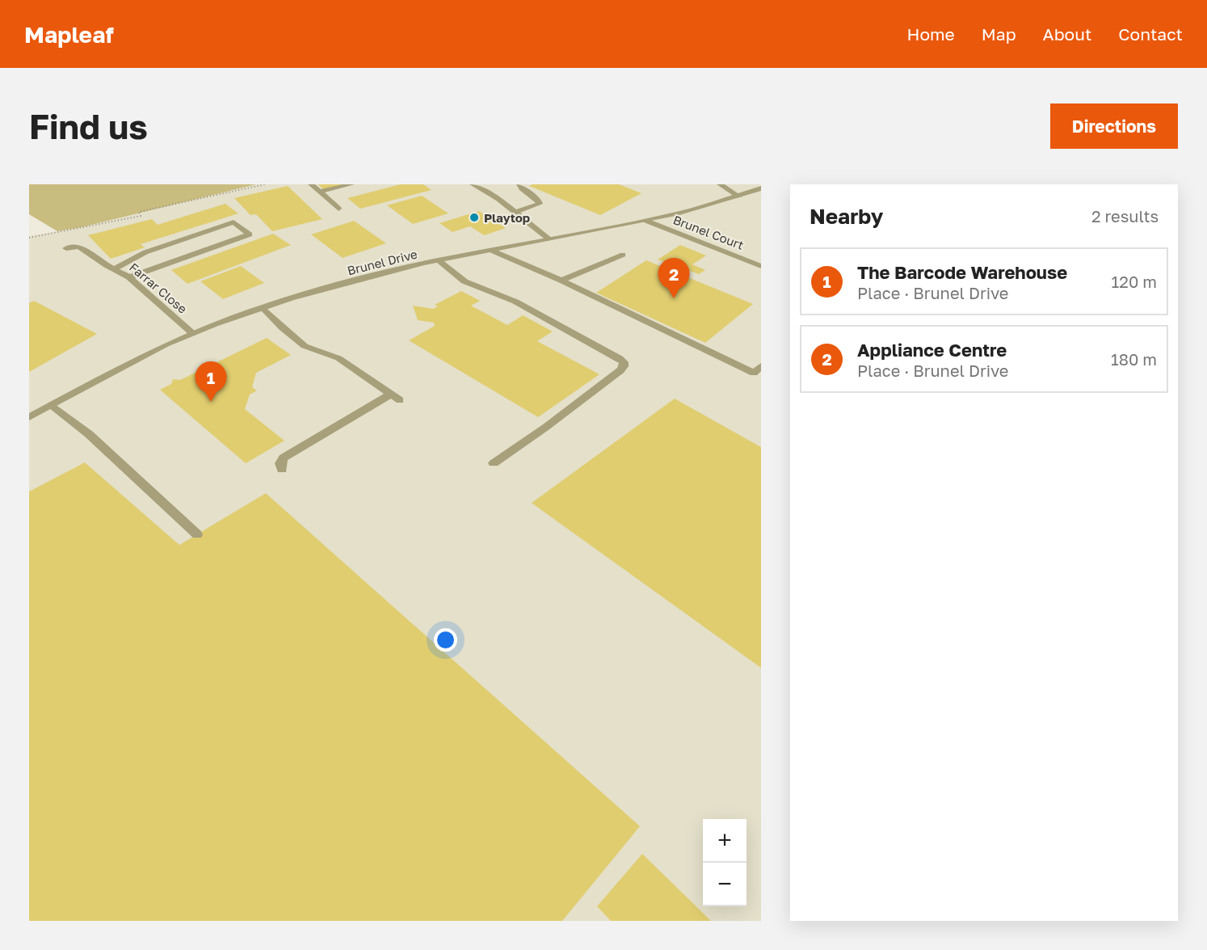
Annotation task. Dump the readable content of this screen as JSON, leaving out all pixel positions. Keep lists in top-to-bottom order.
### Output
{
  "streets": {
    "street": ["Brunel Court", "Brunel Drive", "Farrar Close"]
  },
  "crossings": [
    ["Brunel Court", "Brunel Drive"],
    ["Brunel Drive", "Farrar Close"]
  ],
  "places": ["Playtop"],
  "page": {
    "header": "Mapleaf",
    "nav": [
      "Home",
      "Map",
      "About",
      "Contact"
    ],
    "buttons": "Directions",
    "title": "Find us",
    "heading": ["Nearby", "2 results"],
    "list": [
      {
        "mark": "1",
        "name": "The Barcode Warehouse",
        "note": "Place · Brunel Drive",
        "value": "120 m"
      },
      {
        "mark": "2",
        "name": "Appliance Centre",
        "note": "Place · Brunel Drive",
        "value": "180 m"
      }
    ],
    "pins": ["2", "1"],
    "map_buttons": ["+", "−"]
  }
}
